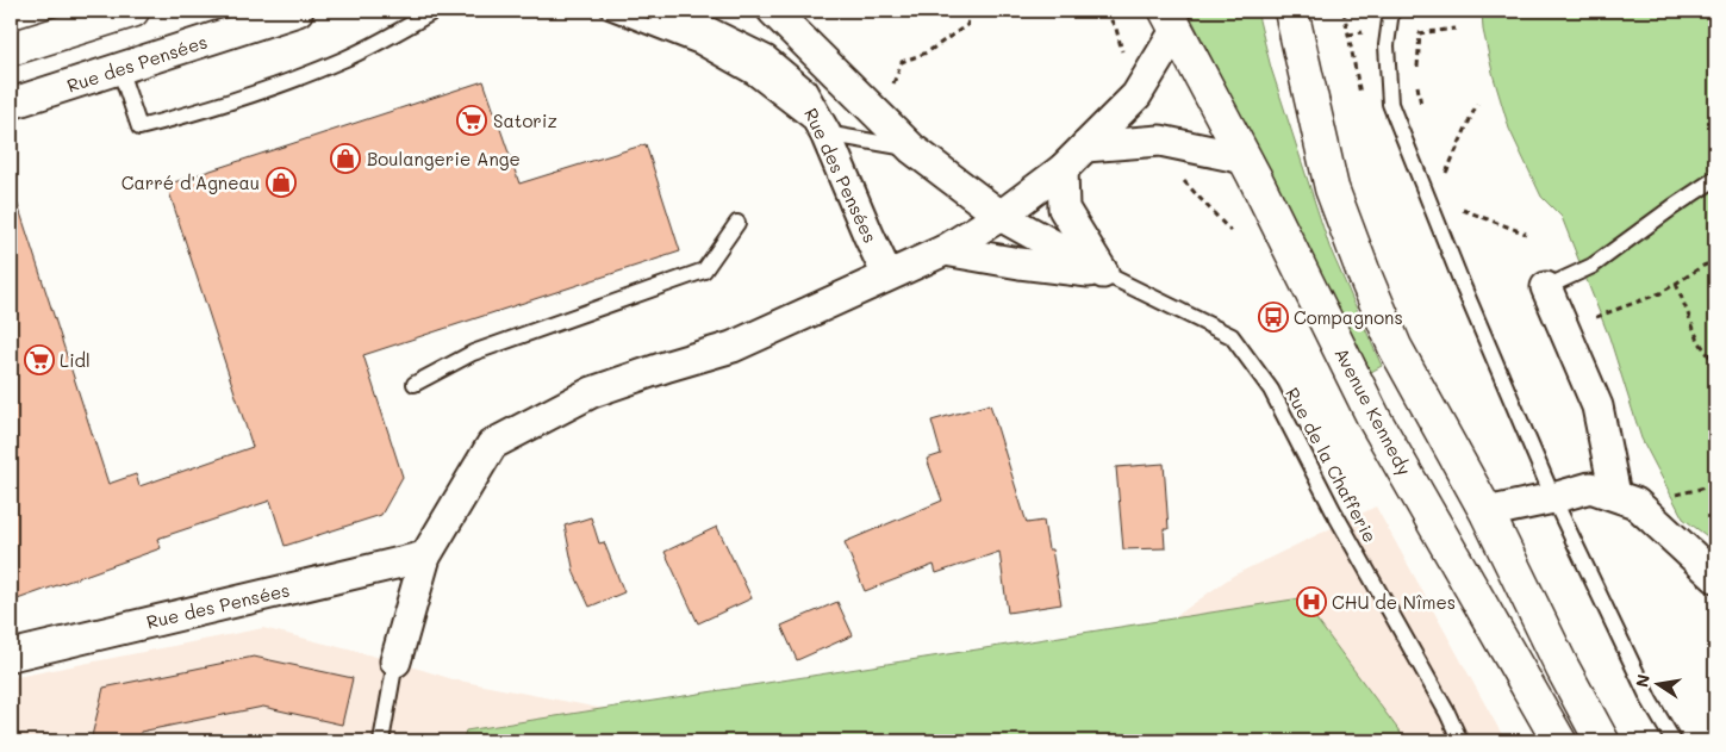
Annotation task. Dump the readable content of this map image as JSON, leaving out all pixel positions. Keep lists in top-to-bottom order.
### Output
{
  "streets": {
    "main road": ["Avenue Kennedy"],
    "street": ["Rue des Pensées"],
    "lane": ["Rue de la Chafferie"]
  },
  "places": {
    "supermarket": ["Satoriz", "Lidl"],
    "shop": ["Boulangerie Ange", "Carré d'Agneau"],
    "bus stop": ["Compagnons"],
    "hospital": ["CHU de Nîmes"]
  },
  "north": "left"
}
